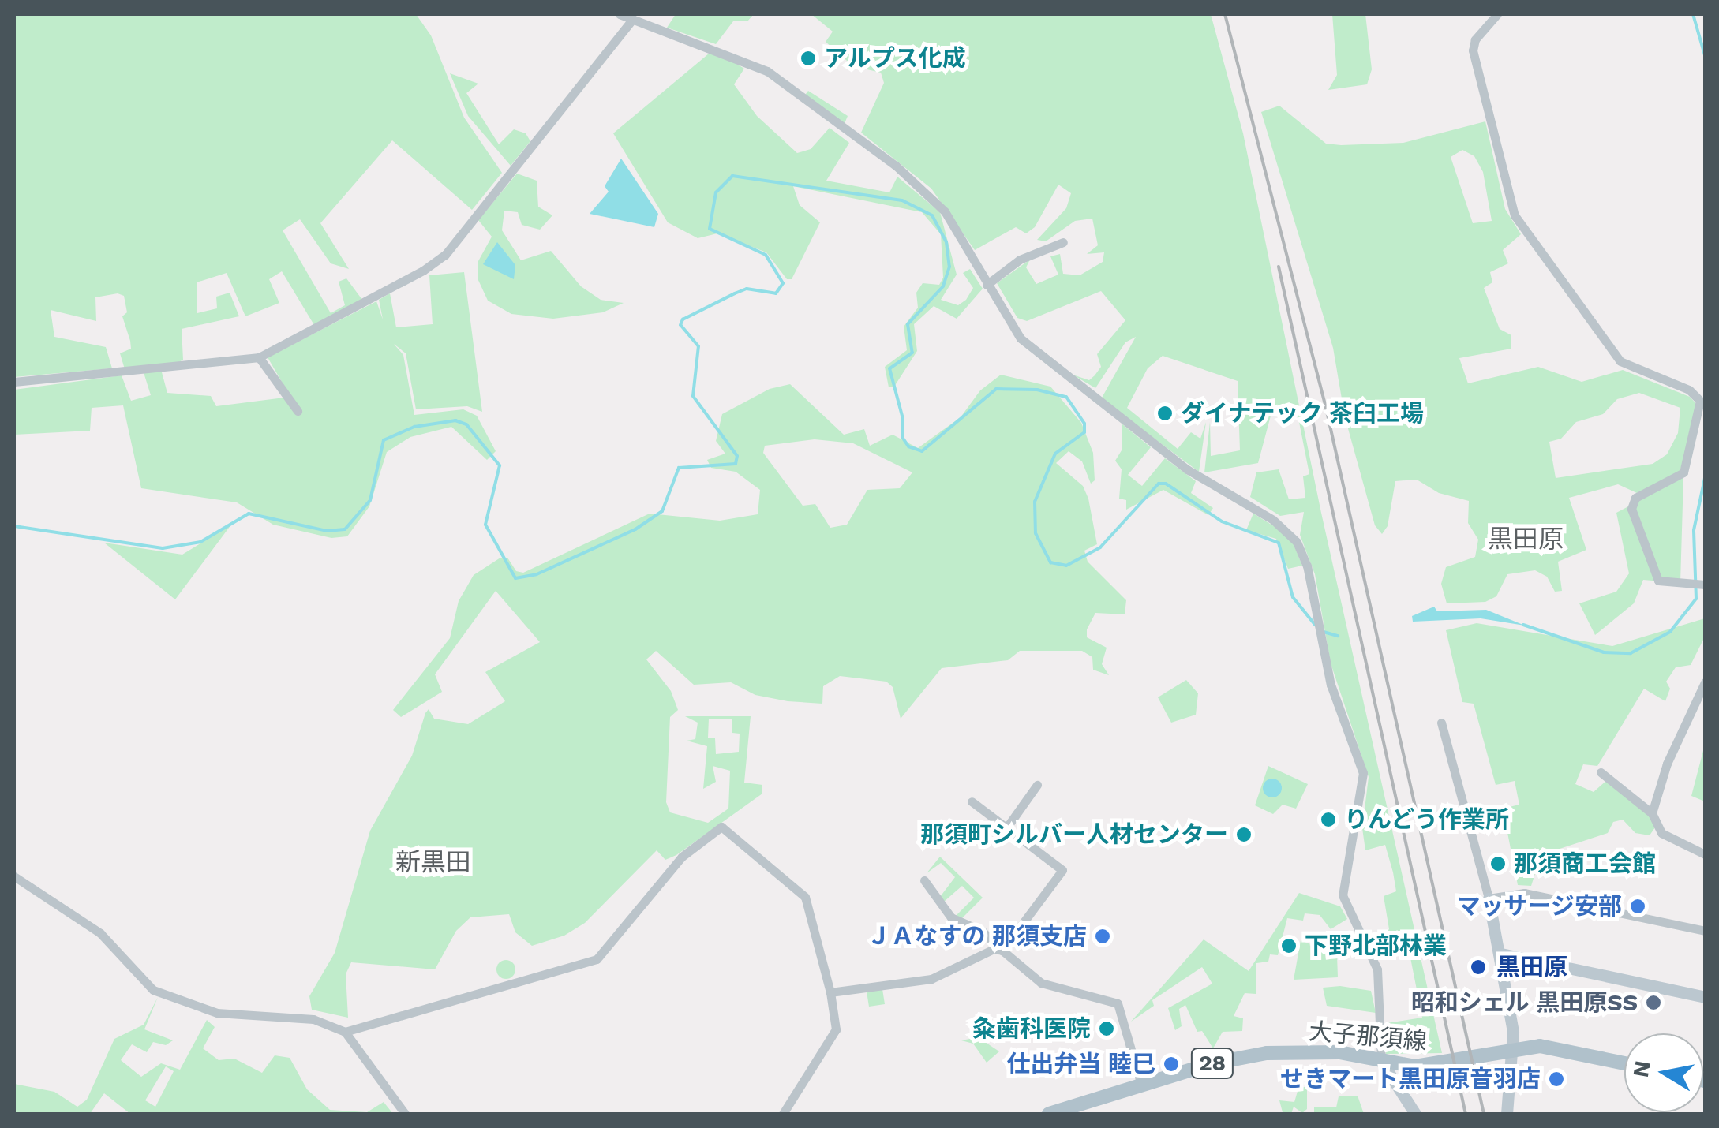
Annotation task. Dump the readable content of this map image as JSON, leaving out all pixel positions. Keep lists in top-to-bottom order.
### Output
{
  "streets": {
    "main road": ["大子那須線", "28"]
  },
  "districts": ["黒田原", "新黒田"],
  "places": [
    "アルプス化成",
    "ダイナテック 茶臼工場",
    "りんどう作業所",
    "那須町シルバー人材センター",
    "那須商工会館",
    "マッサージ安部",
    "ＪＡなすの 那須支店",
    "下野北部林業",
    "黒田原",
    "昭和シェル 黒田原SS",
    "粂歯科医院",
    "仕出弁当 睦巳",
    "せきマート黒田原音羽店"
  ],
  "north": "left"
}
